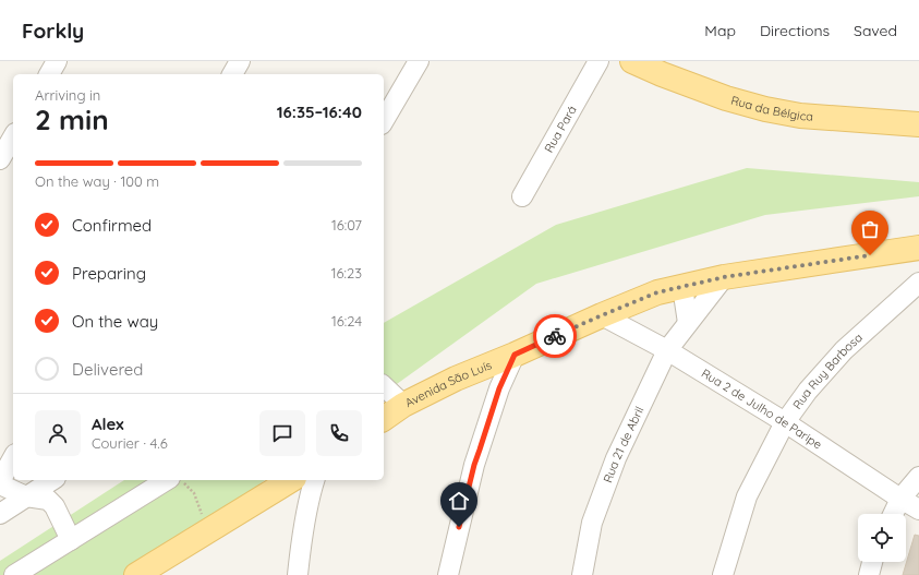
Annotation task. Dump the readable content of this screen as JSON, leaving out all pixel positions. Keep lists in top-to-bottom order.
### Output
{
  "streets": {
    "main road": ["Rua da Bélgica", "Avenida São Luís"],
    "street": [
      "Rua Pará",
      "Rua Ruy Barbosa",
      "Rua 2 de Julho de Paripe",
      "Rua 21 de Abril"
    ]
  },
  "crossings": [
    ["Rua Ruy Barbosa", "Rua 2 de Julho de Paripe"],
    ["Avenida São Luís", "Rua 2 de Julho de Paripe"],
    ["Avenida São Luís", "Rua 21 de Abril"],
    ["Rua 2 de Julho de Paripe", "Rua 21 de Abril"]
  ],
  "page": {
    "header": "Forkly",
    "nav": ["Map", "Directions", "Saved"],
    "heading": ["2 min", "Arriving in", "16:35–16:40"],
    "panel": ["Alex", "Courier · 4.6"],
    "bar": "On the way · 100 m",
    "list": [
      ["Confirmed", "16:07"],
      ["Preparing", "16:23"],
      ["On the way", "16:24"],
      "Delivered"
    ]
  }
}
